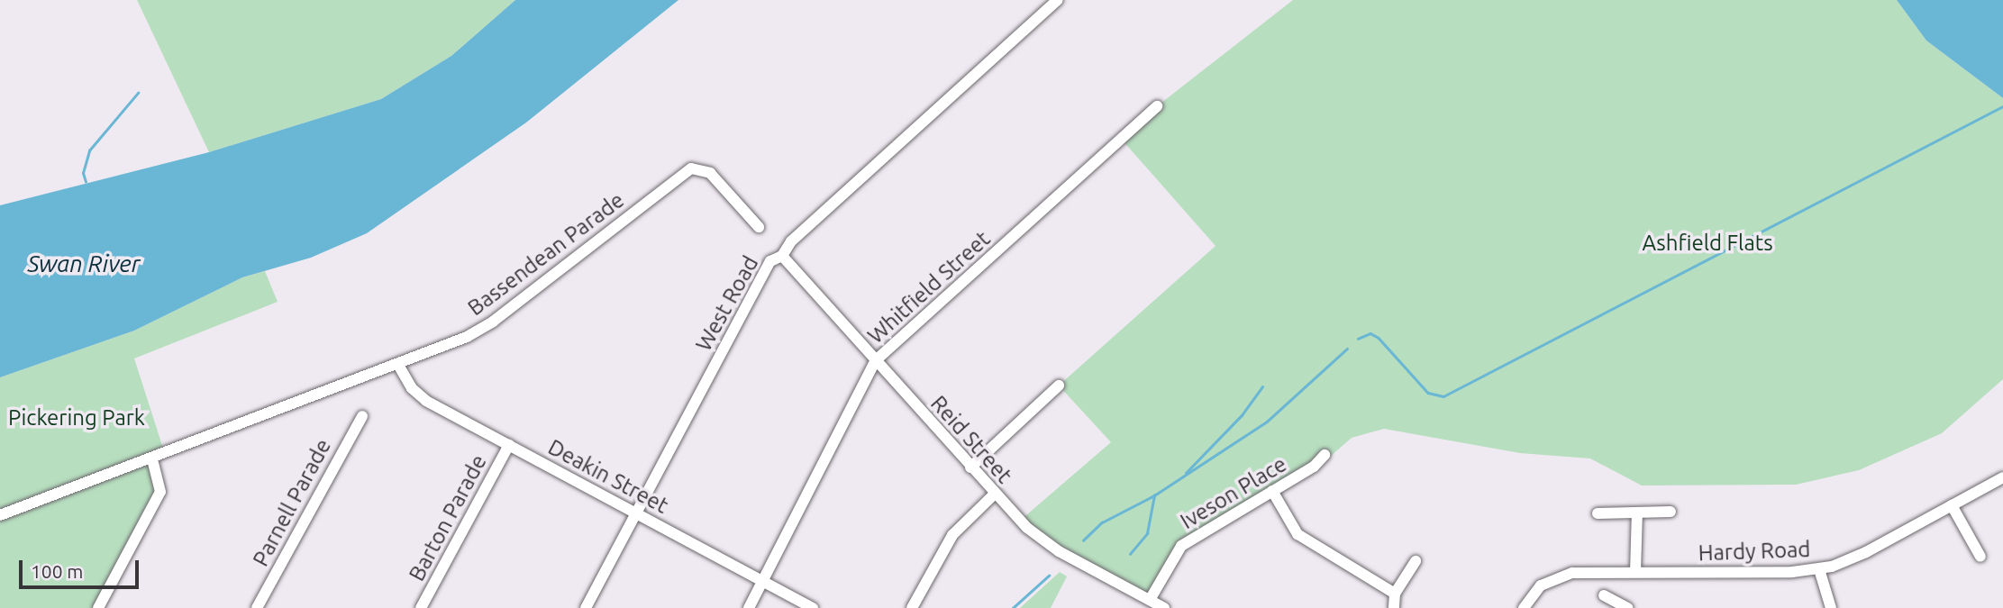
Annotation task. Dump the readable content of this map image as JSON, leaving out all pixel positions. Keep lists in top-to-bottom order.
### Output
{
  "streets": {
    "street": [
      "Bassendean Parade",
      "Whitfield Street",
      "West Road",
      "Reid Street",
      "Deakin Street",
      "Iveson Place",
      "Parnell Parade",
      "Barton Parade",
      "Hardy Road"
    ]
  },
  "crossings": [
    ["Bassendean Parade", "Deakin Street"],
    ["Whitfield Street", "Reid Street"],
    ["Whitfield Street", "Deakin Street"],
    ["West Road", "Reid Street"],
    ["West Road", "Deakin Street"],
    ["Reid Street", "Iveson Place"],
    ["Deakin Street", "Barton Parade"]
  ],
  "water": ["Swan River"],
  "parks": ["Ashfield Flats", "Pickering Park"],
  "scale_bar": "100 m"
}
